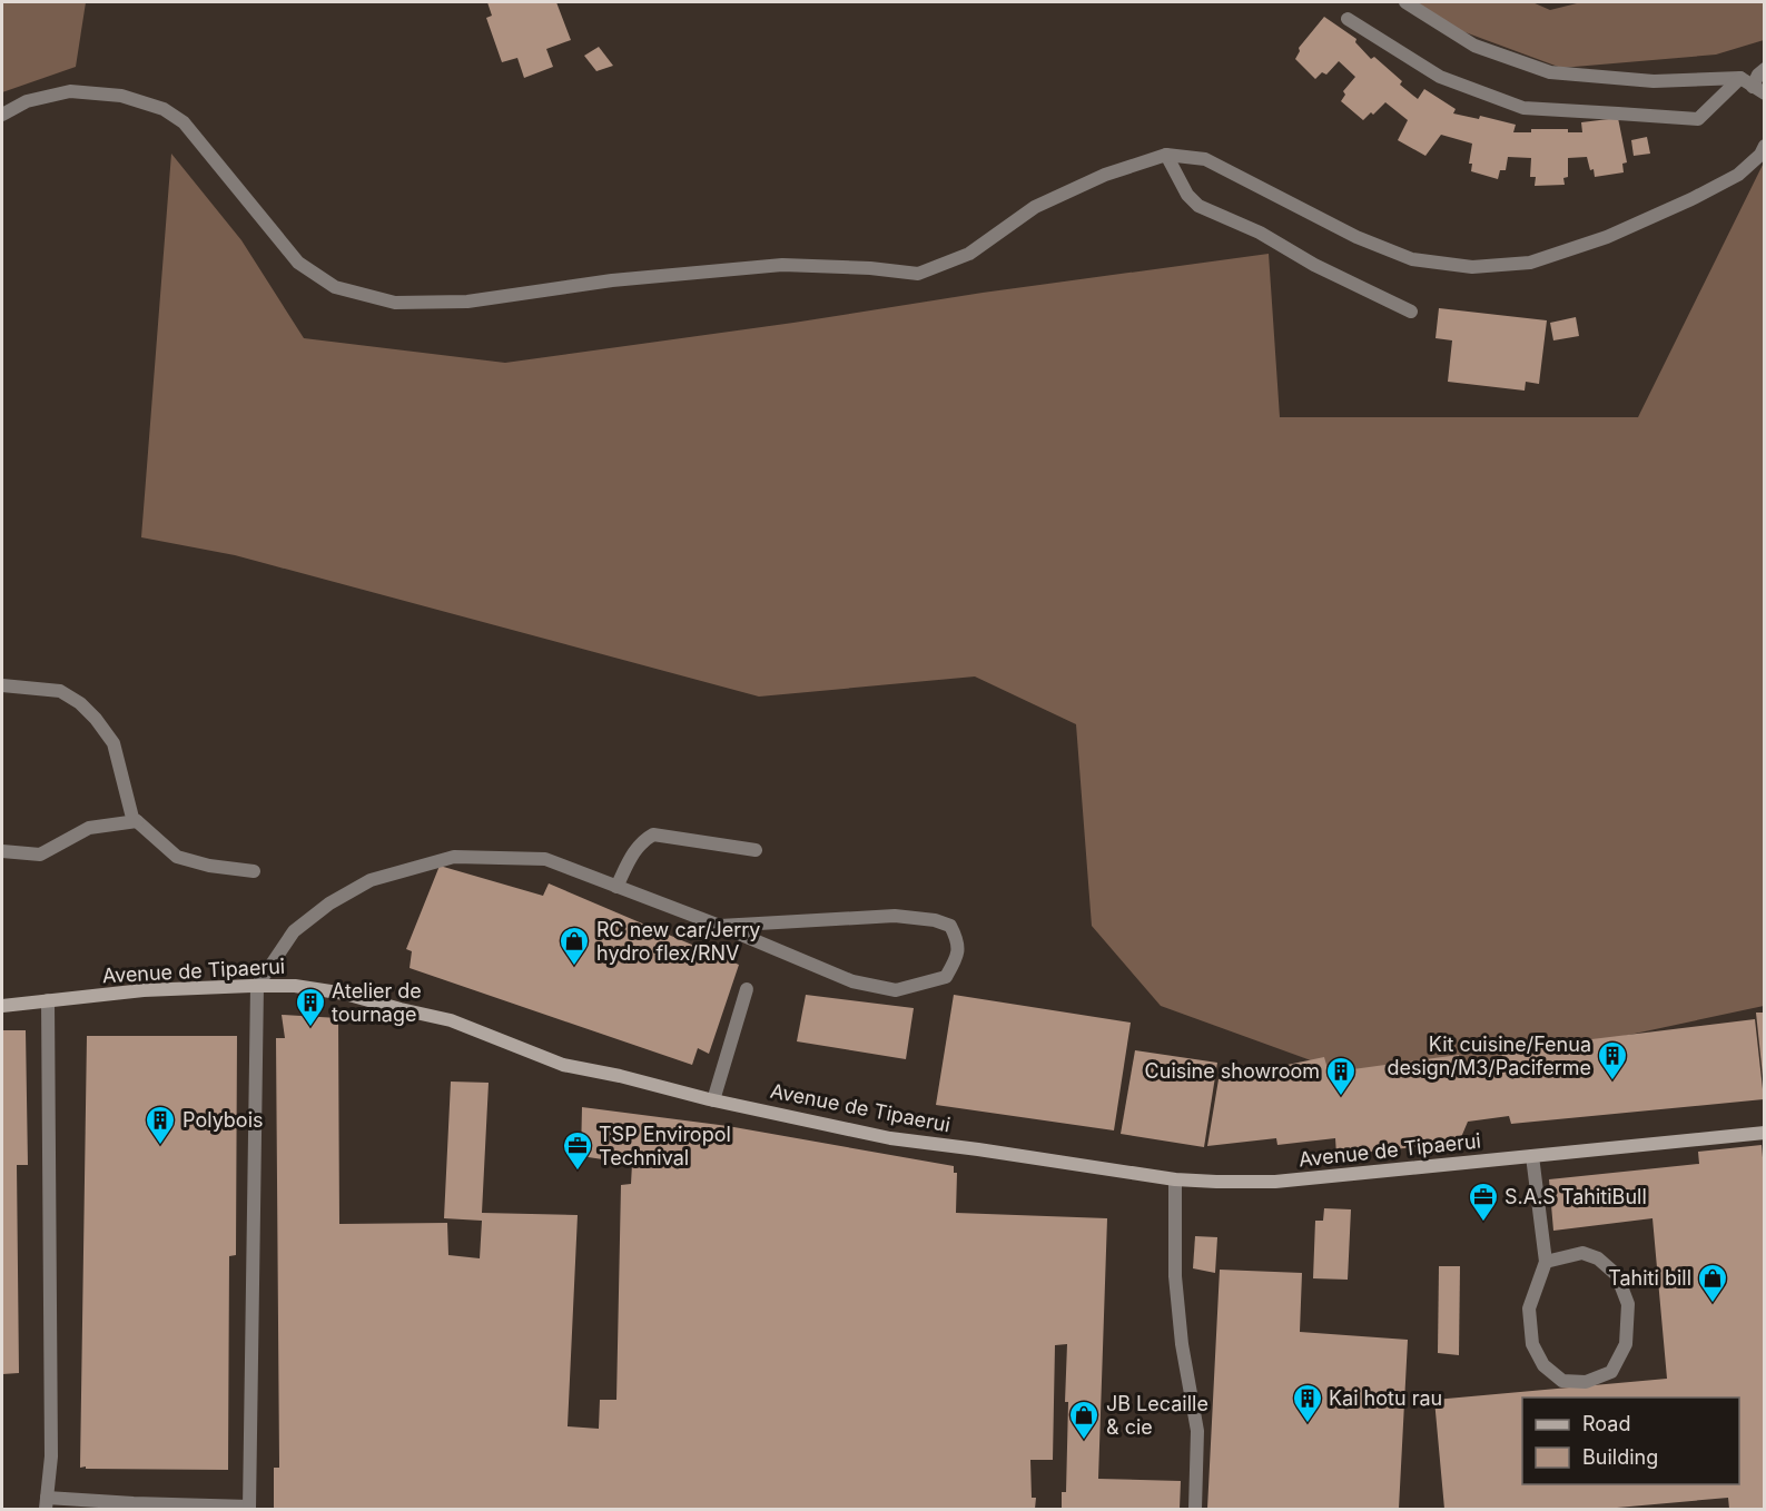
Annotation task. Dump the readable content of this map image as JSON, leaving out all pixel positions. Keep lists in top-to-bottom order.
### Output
{
  "streets": {
    "main road": ["Avenue de Tipaerui"]
  },
  "places": {
    "shop": ["RC new car/Jerry hydro flex/RNV", "Tahiti bill", "JB Lecaille & cie"],
    "building": [
      "Atelier de tournage",
      "Kit cuisine/Fenua design/M3/Paciferme",
      "Cuisine showroom",
      "Polybois",
      "Kai hotu rau"
    ],
    "office": ["TSP Enviropol Technival", "S.A.S TahitiBull"]
  },
  "legend": ["Road", "Building"]
}
